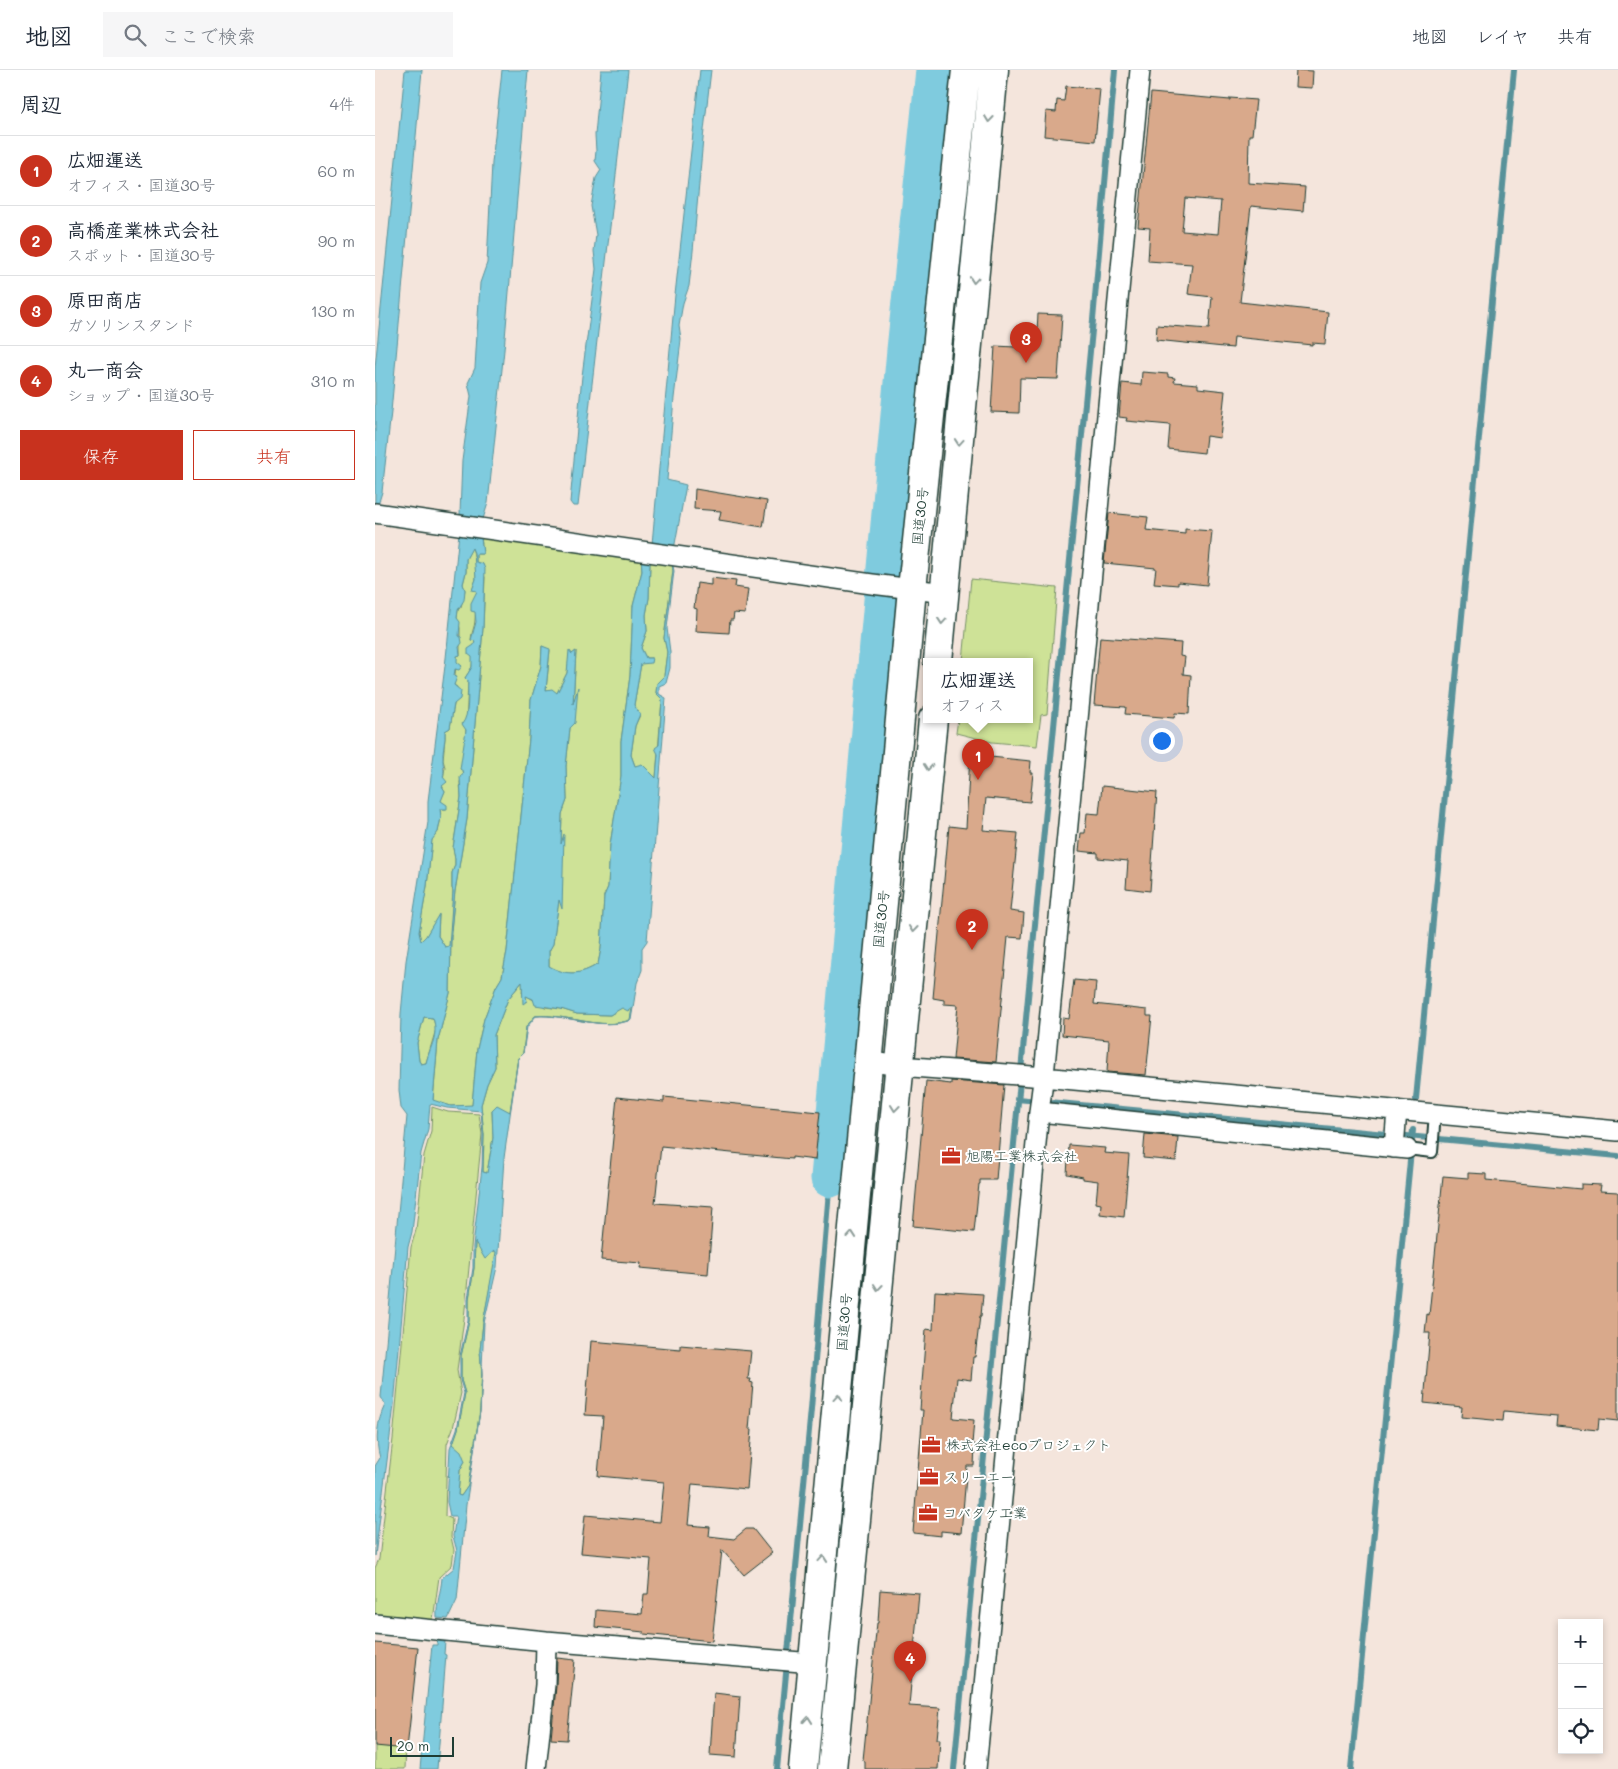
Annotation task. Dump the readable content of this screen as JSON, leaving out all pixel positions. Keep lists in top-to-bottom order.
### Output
{
  "streets": {
    "highway": ["国道30号"]
  },
  "places": {
    "office": [
      "旭陽工業株式会社",
      "株式会社ecoプロジェクト",
      "スリーエー",
      "コバタケ工業"
    ]
  },
  "scale_bar": "20 m",
  "page": {
    "header": "地図",
    "search": "ここで検索",
    "nav": ["地図", "レイヤ", "共有"],
    "heading": ["周辺", "4件"],
    "list": [
      {
        "mark": "1",
        "name": "広畑運送",
        "note": "オフィス · 国道30号",
        "value": "60 m"
      },
      {
        "mark": "2",
        "name": "高橋産業株式会社",
        "note": "スポット · 国道30号",
        "value": "90 m"
      },
      {
        "mark": "3",
        "name": "原田商店",
        "note": "ガソリンスタンド",
        "value": "130 m"
      },
      {
        "mark": "4",
        "name": "丸一商会",
        "note": "ショップ · 国道30号",
        "value": "310 m"
      }
    ],
    "pins": [
      "3",
      "1",
      "2",
      "4"
    ],
    "buttons": ["保存", "共有"],
    "popup": ["広畑運送", "オフィス"],
    "map_buttons": ["+", "−"],
    "scale": "20 m"
  }
}
